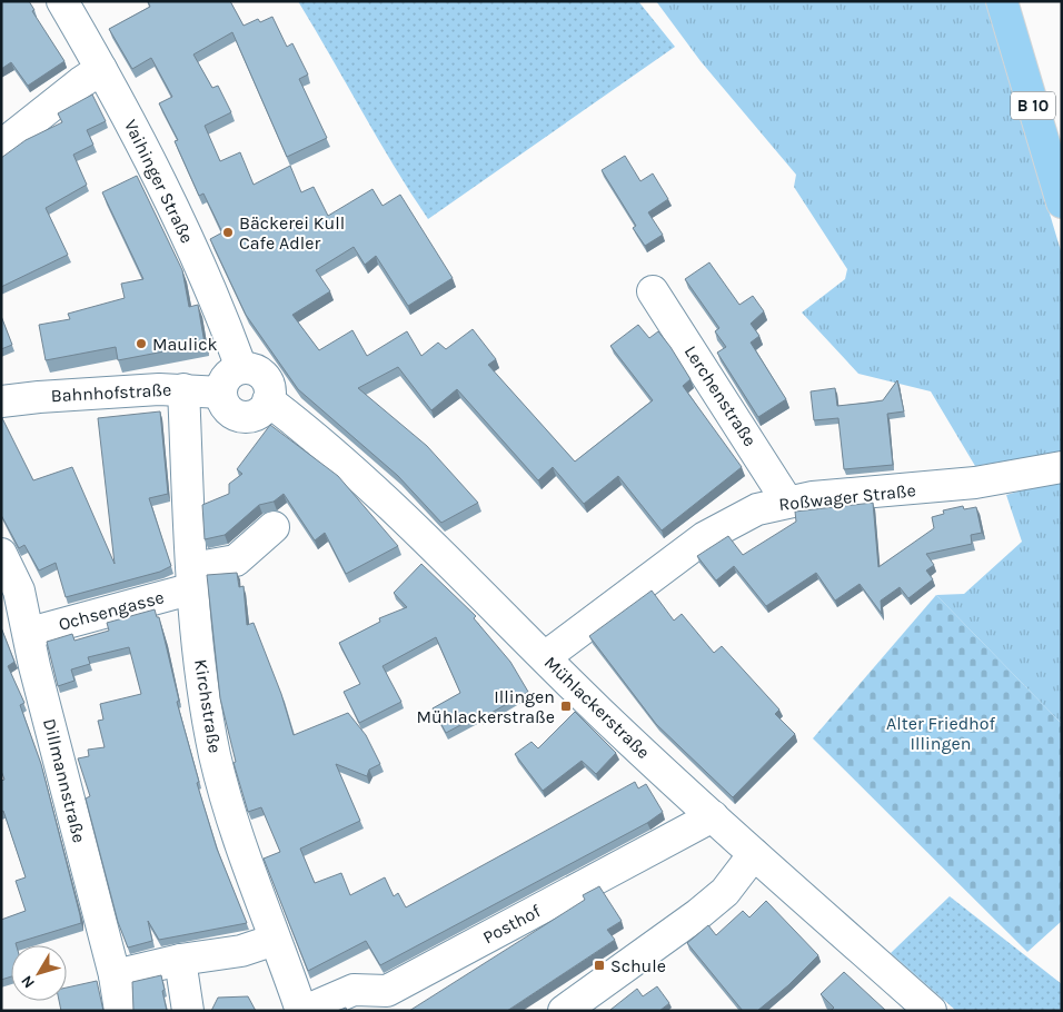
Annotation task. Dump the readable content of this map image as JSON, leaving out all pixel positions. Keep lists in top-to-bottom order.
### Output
{
  "streets": {
    "main road": ["B 10"],
    "street": [
      "Vaihinger Straße",
      "Bahnhofstraße",
      "Lerchenstraße",
      "Roßwager Straße",
      "Ochsengasse",
      "Kirchstraße",
      "Mühlackerstraße",
      "Dillmannstraße",
      "Posthof"
    ]
  },
  "crossings": [
    ["Vaihinger Straße", "Bahnhofstraße"],
    ["Vaihinger Straße", "Mühlackerstraße"],
    ["Bahnhofstraße", "Kirchstraße"],
    ["Bahnhofstraße", "Mühlackerstraße"],
    ["Lerchenstraße", "Roßwager Straße"],
    ["Roßwager Straße", "Mühlackerstraße"],
    ["Ochsengasse", "Kirchstraße"],
    ["Ochsengasse", "Dillmannstraße"],
    ["Kirchstraße", "Posthof"],
    ["Mühlackerstraße", "Posthof"]
  ],
  "parks": ["Alter Friedhof Illingen"],
  "places": {
    "other": ["Bäckerei Kull Cafe Adler", "Maulick"],
    "transit": ["Illingen Mühlackerstraße", "Schule"]
  },
  "north": "bottom left"
}
